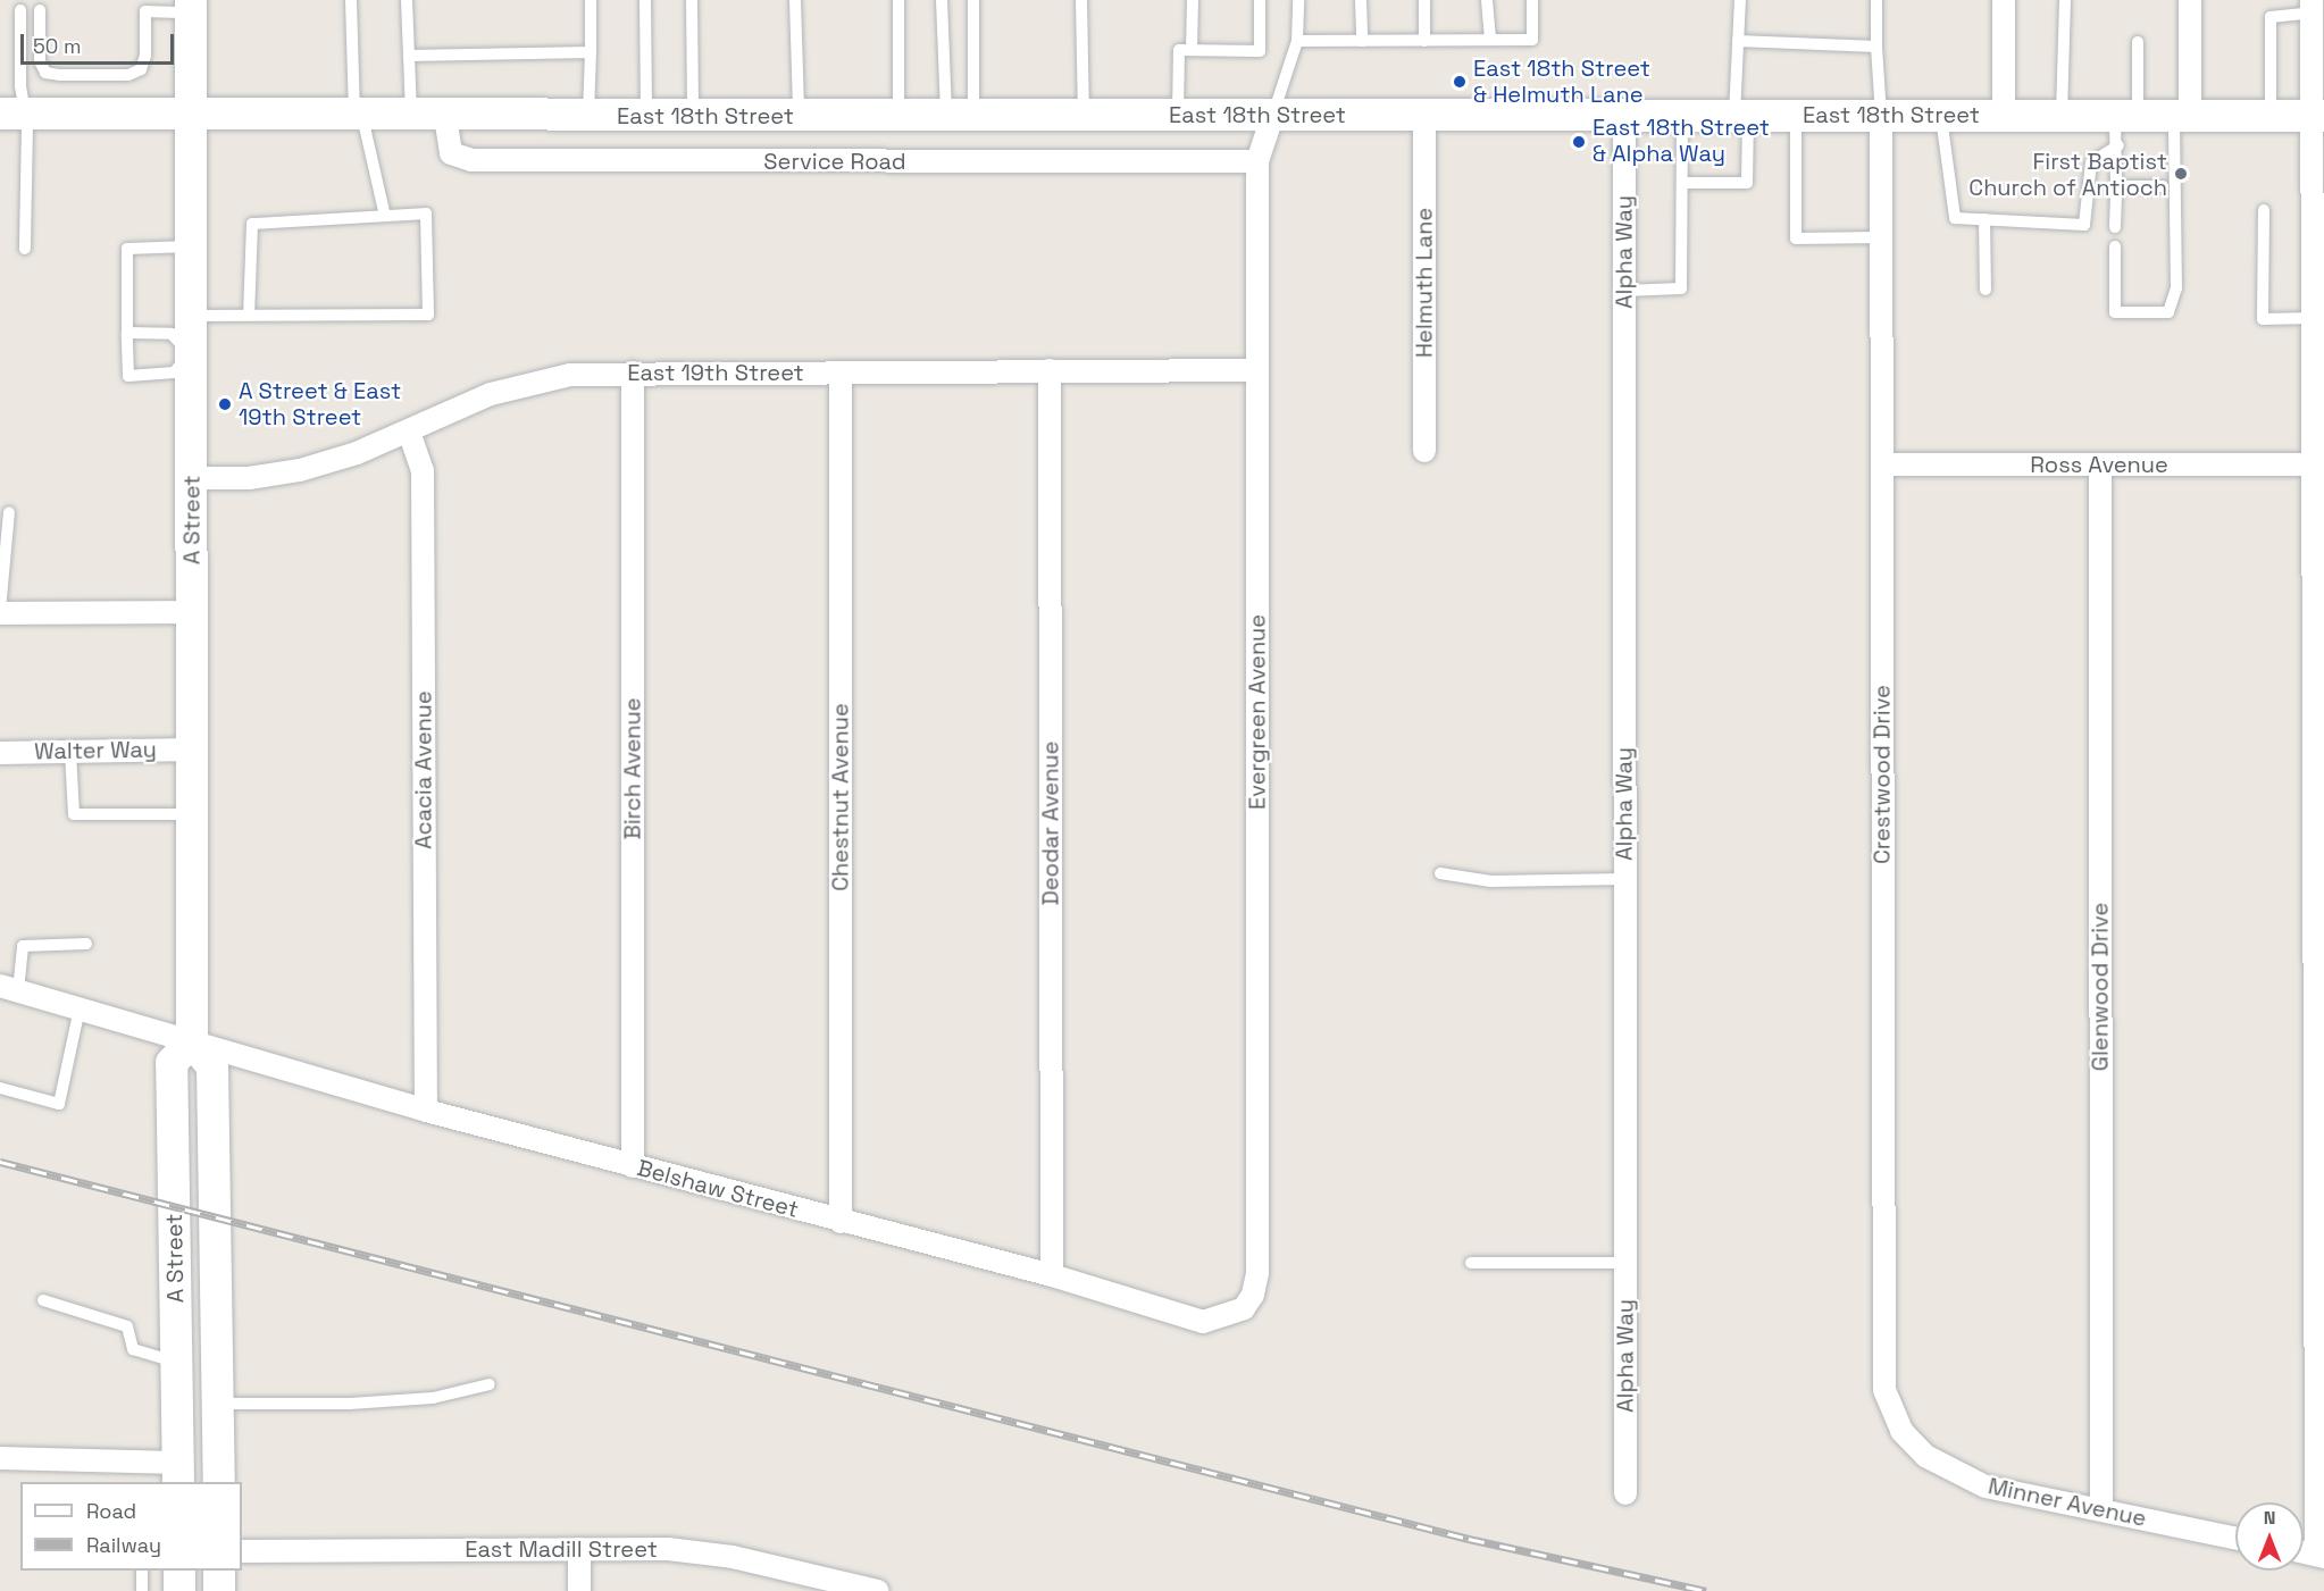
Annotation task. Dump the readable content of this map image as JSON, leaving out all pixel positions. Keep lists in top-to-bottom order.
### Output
{
  "streets": {
    "main road": ["East 18th Street", "A Street"],
    "street": [
      "Service Road",
      "Alpha Way",
      "Helmuth Lane",
      "East 19th Street",
      "Ross Avenue",
      "Evergreen Avenue",
      "Walter Way",
      "Birch Avenue",
      "Acacia Avenue",
      "Crestwood Drive",
      "Chestnut Avenue",
      "Deodar Avenue",
      "Glenwood Drive",
      "Belshaw Street",
      "Minner Avenue",
      "East Madill Street"
    ]
  },
  "crossings": [
    ["East 18th Street", "Service Road"],
    ["East 18th Street", "Alpha Way"],
    ["East 18th Street", "Helmuth Lane"],
    ["East 18th Street", "A Street"],
    ["East 18th Street", "Evergreen Avenue"],
    ["East 18th Street", "Crestwood Drive"],
    ["Service Road", "Evergreen Avenue"],
    ["East 19th Street", "A Street"],
    ["East 19th Street", "Evergreen Avenue"],
    ["East 19th Street", "Birch Avenue"],
    ["East 19th Street", "Acacia Avenue"],
    ["East 19th Street", "Chestnut Avenue"],
    ["East 19th Street", "Deodar Avenue"],
    ["Ross Avenue", "Crestwood Drive"],
    ["Ross Avenue", "Glenwood Drive"],
    ["A Street", "Walter Way"],
    ["A Street", "Belshaw Street"],
    ["Evergreen Avenue", "Belshaw Street"],
    ["Birch Avenue", "Belshaw Street"],
    ["Acacia Avenue", "Belshaw Street"],
    ["Crestwood Drive", "Minner Avenue"],
    ["Chestnut Avenue", "Belshaw Street"],
    ["Deodar Avenue", "Belshaw Street"],
    ["Glenwood Drive", "Minner Avenue"]
  ],
  "places": [
    "East 18th Street & Helmuth Lane",
    "East 18th Street & Alpha Way",
    "First Baptist Church of Antioch",
    "A Street & East 19th Street"
  ],
  "legend": ["Road", "Railway"],
  "scale_bar": "50 m",
  "north": "top"
}
